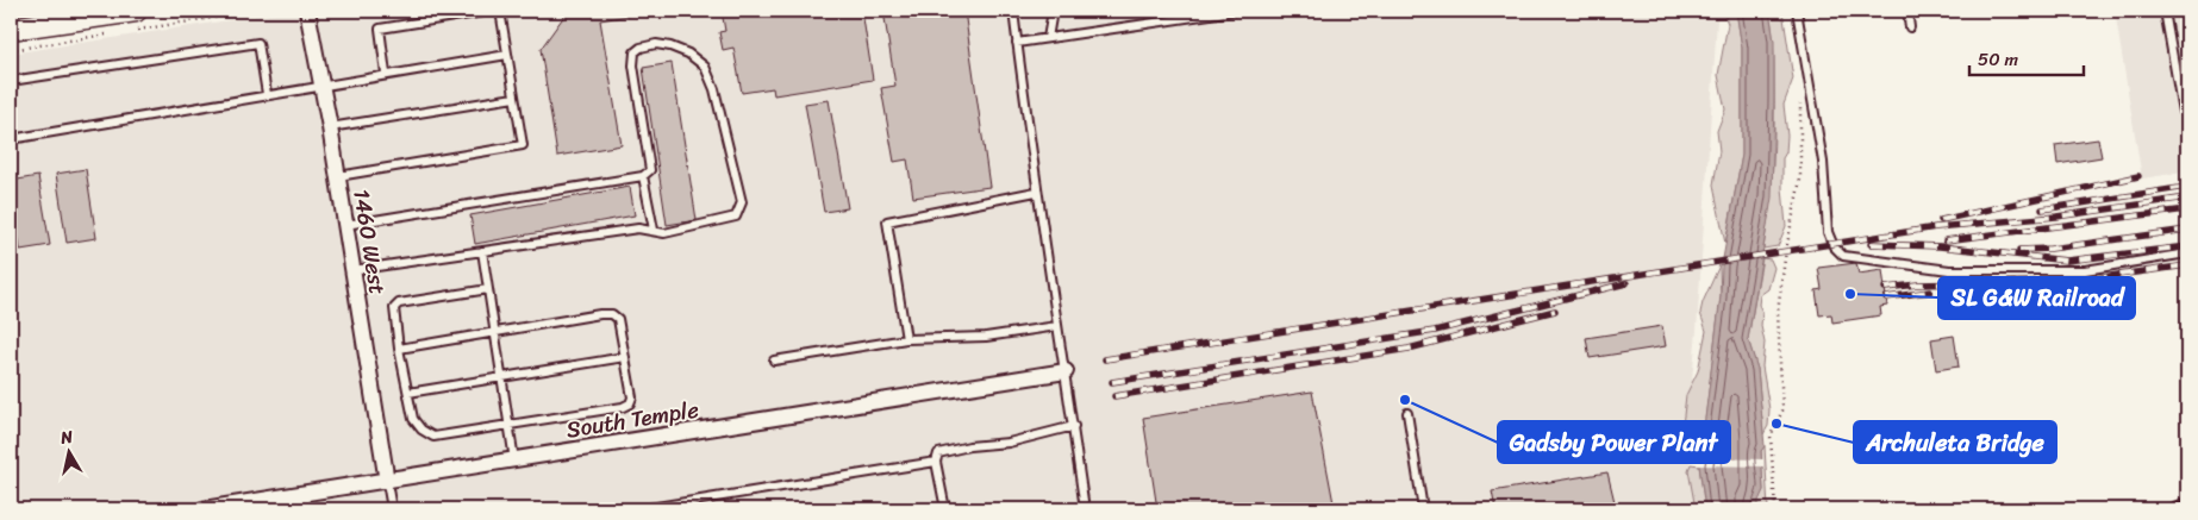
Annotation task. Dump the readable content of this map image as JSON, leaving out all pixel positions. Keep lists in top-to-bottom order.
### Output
{
  "streets": {
    "street": ["1460 West", "South Temple"]
  },
  "crossings": [
    ["1460 West", "South Temple"]
  ],
  "places": ["SL G&W Railroad", "Gadsby Power Plant", "Archuleta Bridge"],
  "scale_bar": "50 m",
  "north": "top"
}
